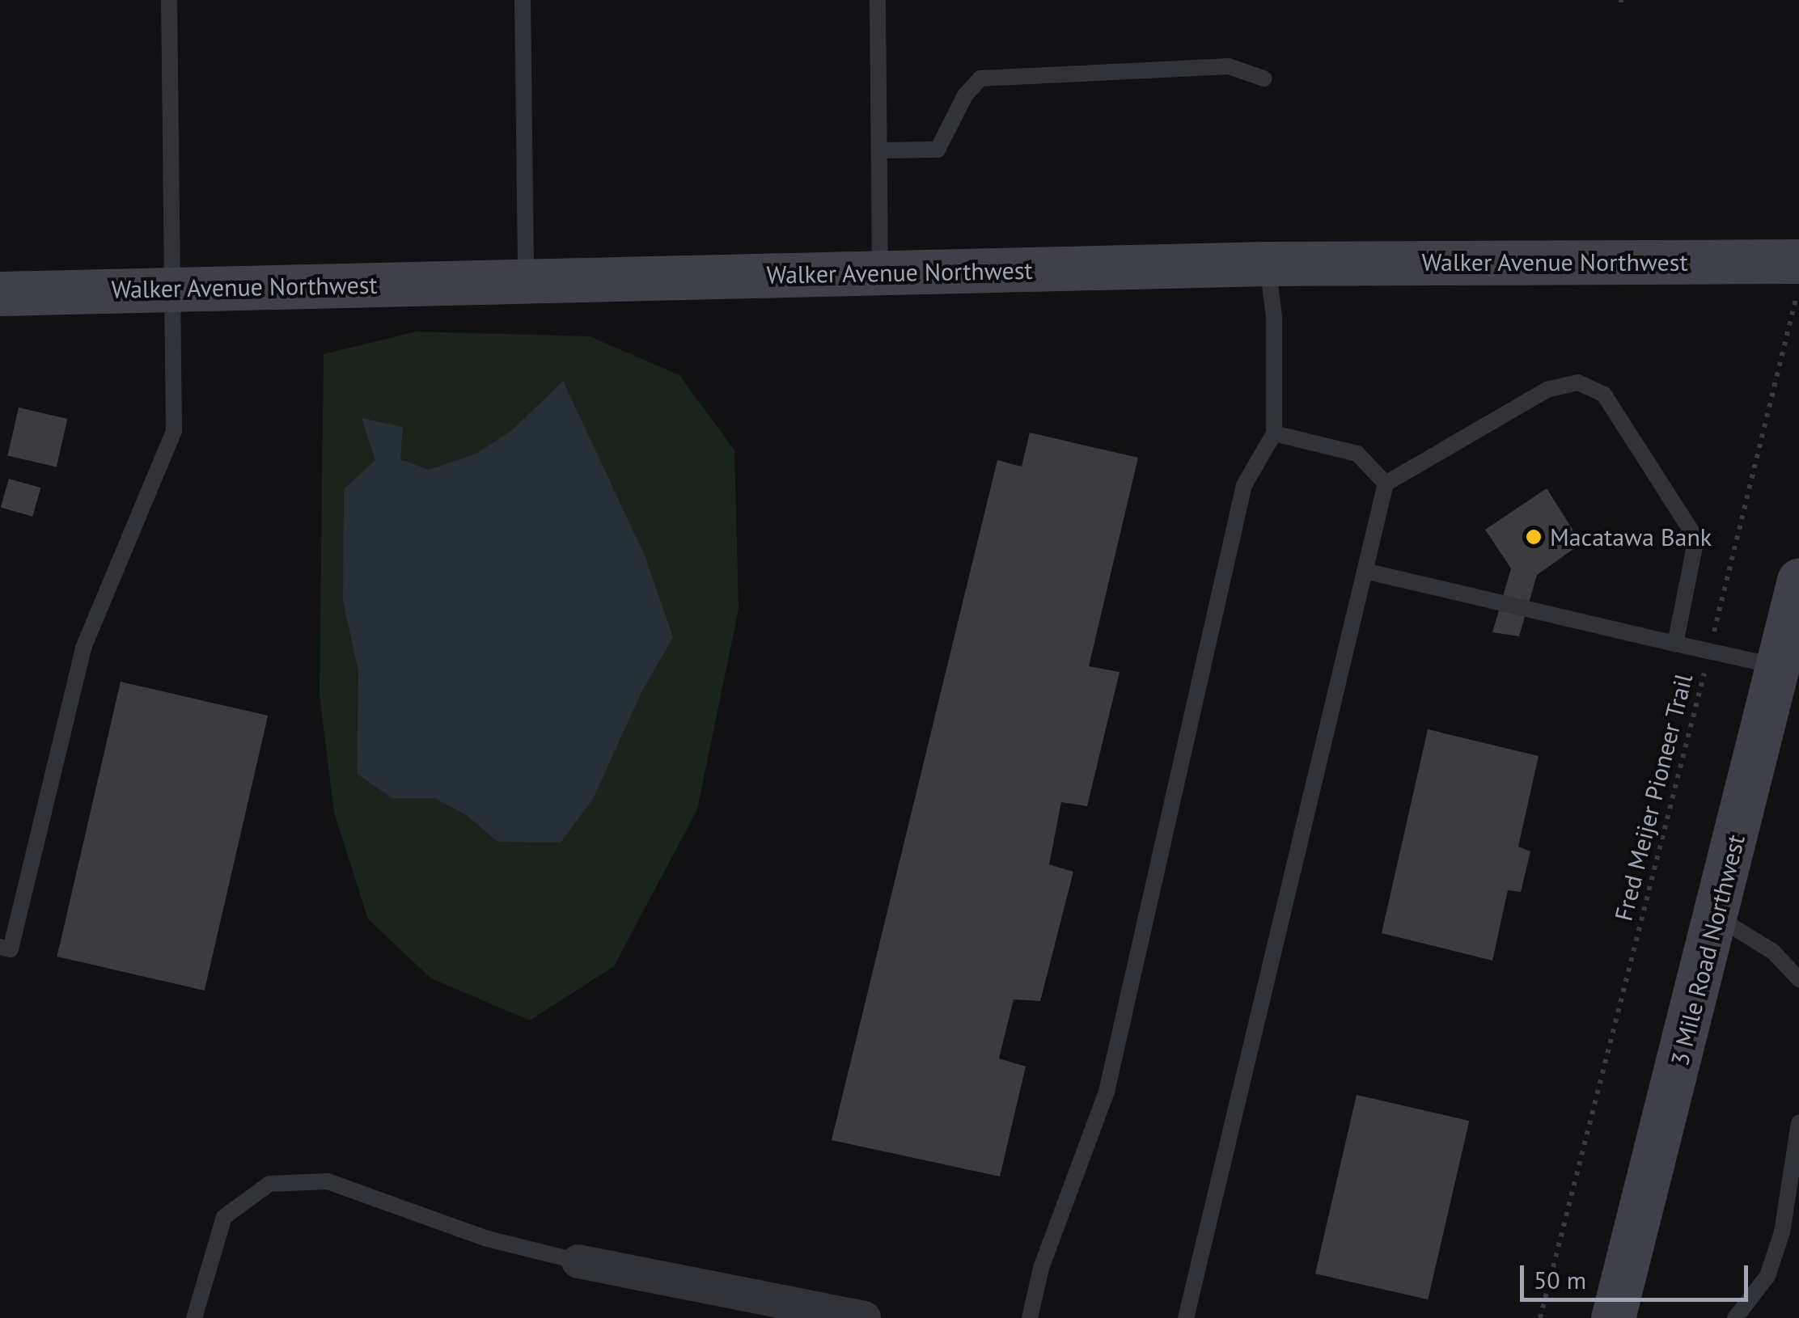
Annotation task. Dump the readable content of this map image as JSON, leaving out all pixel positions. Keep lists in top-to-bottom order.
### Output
{
  "streets": {
    "main road": ["Walker Avenue Northwest", "3 Mile Road Northwest"],
    "path": ["Fred Meijer Pioneer Trail"]
  },
  "places": ["Macatawa Bank"],
  "scale_bar": "50 m"
}
